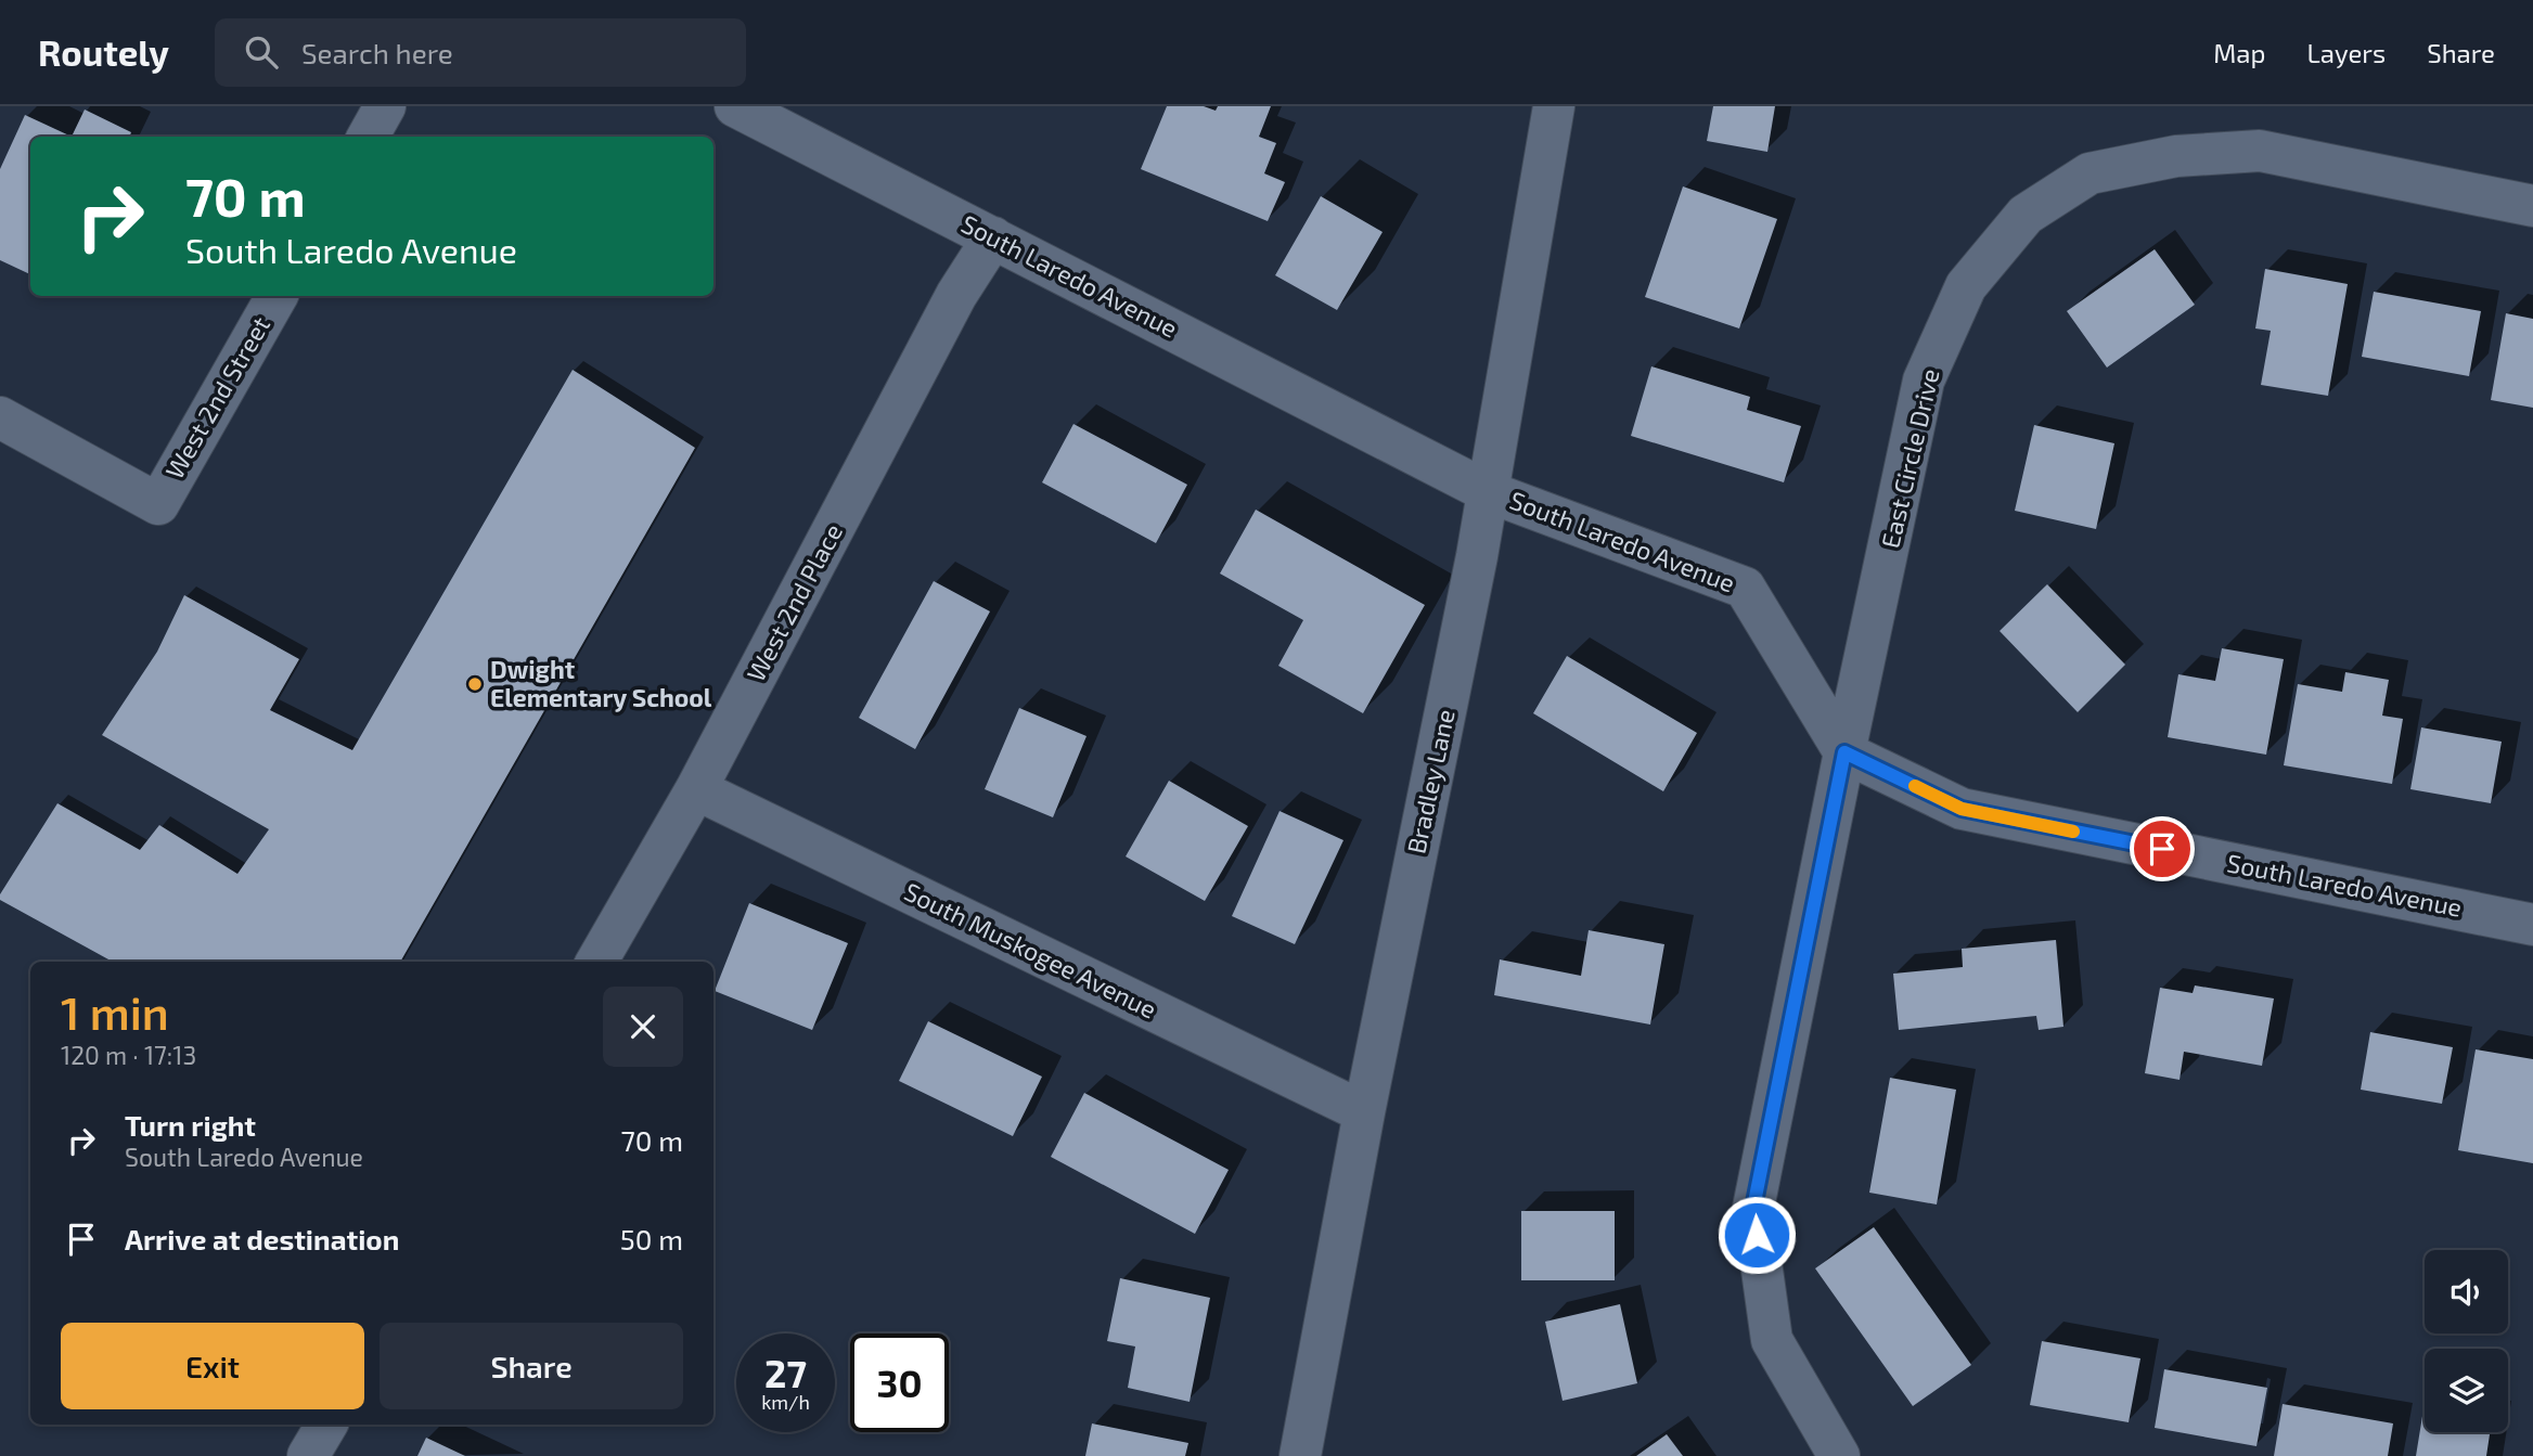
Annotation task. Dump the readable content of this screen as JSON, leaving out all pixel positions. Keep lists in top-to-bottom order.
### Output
{
  "streets": {
    "street": [
      "South Laredo Avenue",
      "West 2nd Street",
      "East Circle Drive",
      "West 2nd Place",
      "Bradley Lane",
      "South Muskogee Avenue"
    ]
  },
  "crossings": [
    ["South Laredo Avenue", "East Circle Drive"],
    ["South Laredo Avenue", "West 2nd Place"],
    ["South Laredo Avenue", "Bradley Lane"],
    ["West 2nd Place", "South Muskogee Avenue"],
    ["Bradley Lane", "South Muskogee Avenue"]
  ],
  "places": ["Dwight Elementary School"],
  "page": {
    "header": "Routely",
    "search": "Search here",
    "nav": ["Map", "Layers", "Share"],
    "turn": ["70 m", "South Laredo Avenue"],
    "heading": ["1 min", "120 m · 17:13"],
    "list": [
      {
        "name": "Turn right",
        "note": "South Laredo Avenue",
        "value": "70 m"
      },
      {
        "name": "Arrive at destination",
        "value": "50 m"
      }
    ],
    "buttons": ["Exit", "Share"],
    "speed": "27 km/h",
    "limit": "30"
  }
}
